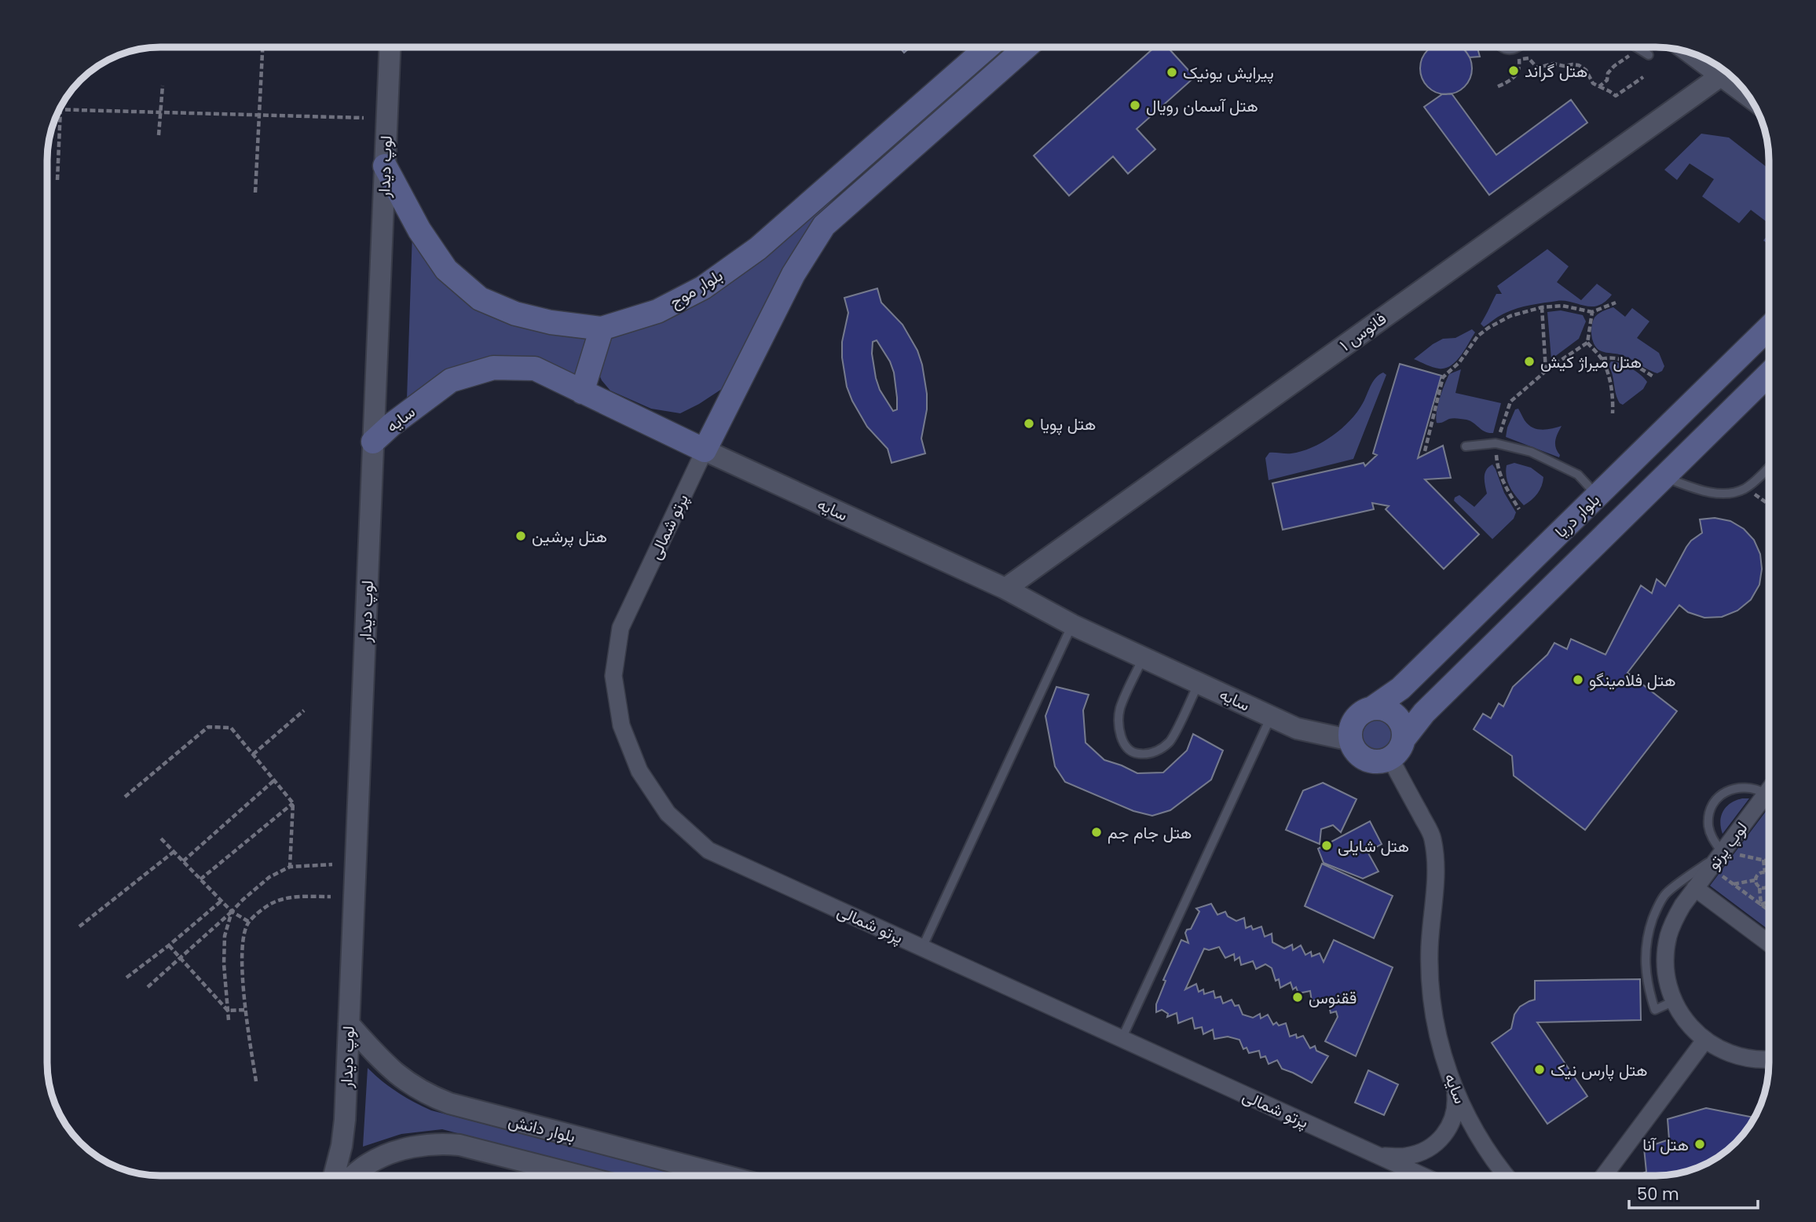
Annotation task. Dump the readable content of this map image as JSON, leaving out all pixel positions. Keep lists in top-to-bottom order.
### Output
{
  "streets": {
    "main road": ["بلوار موج", "سایه", "بلوار دریا"],
    "street": [
      "لوپ دیدار",
      "فانوس ۱",
      "پرتو شمالی",
      "لوپ پرتو",
      "بلوار دانش"
    ]
  },
  "crossings": [
    ["لوپ دیدار", "بلوار موج"],
    ["لوپ دیدار", "سایه"],
    ["لوپ دیدار", "بلوار دانش"],
    ["فانوس ۱", "سایه"],
    ["سایه", "بلوار دریا"],
    ["سایه", "پرتو شمالی"]
  ],
  "places": [
    "هتل گراند",
    "پیرایش یونیک",
    "هتل آسمان رویال",
    "هتل میراژ کیش",
    "هتل پویا",
    "هتل پرشین",
    "هتل فلامینگو",
    "هتل جام جم",
    "هتل شایلی",
    "ققنوس",
    "هتل پارس نیک",
    "هتل آنا"
  ],
  "scale_bar": "50 m"
}
